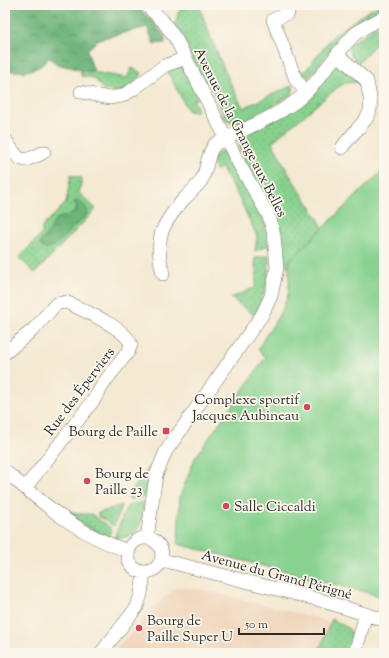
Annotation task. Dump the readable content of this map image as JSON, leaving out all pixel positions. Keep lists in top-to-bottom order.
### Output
{
  "streets": {
    "street": ["Avenue de la Grange aux Belles", "Rue des Éperviers", "Avenue du Grand Périgné"]
  },
  "crossings": [
    ["Avenue de la Grange aux Belles", "Avenue du Grand Périgné"]
  ],
  "places": {
    "other": [
      "Complexe sportif Jacques Aubineau",
      "Bourg de Paille 23",
      "Salle Ciccaldi",
      "Bourg de Paille Super U"
    ],
    "transit": ["Bourg de Paille"]
  },
  "scale_bar": "50 m"
}
